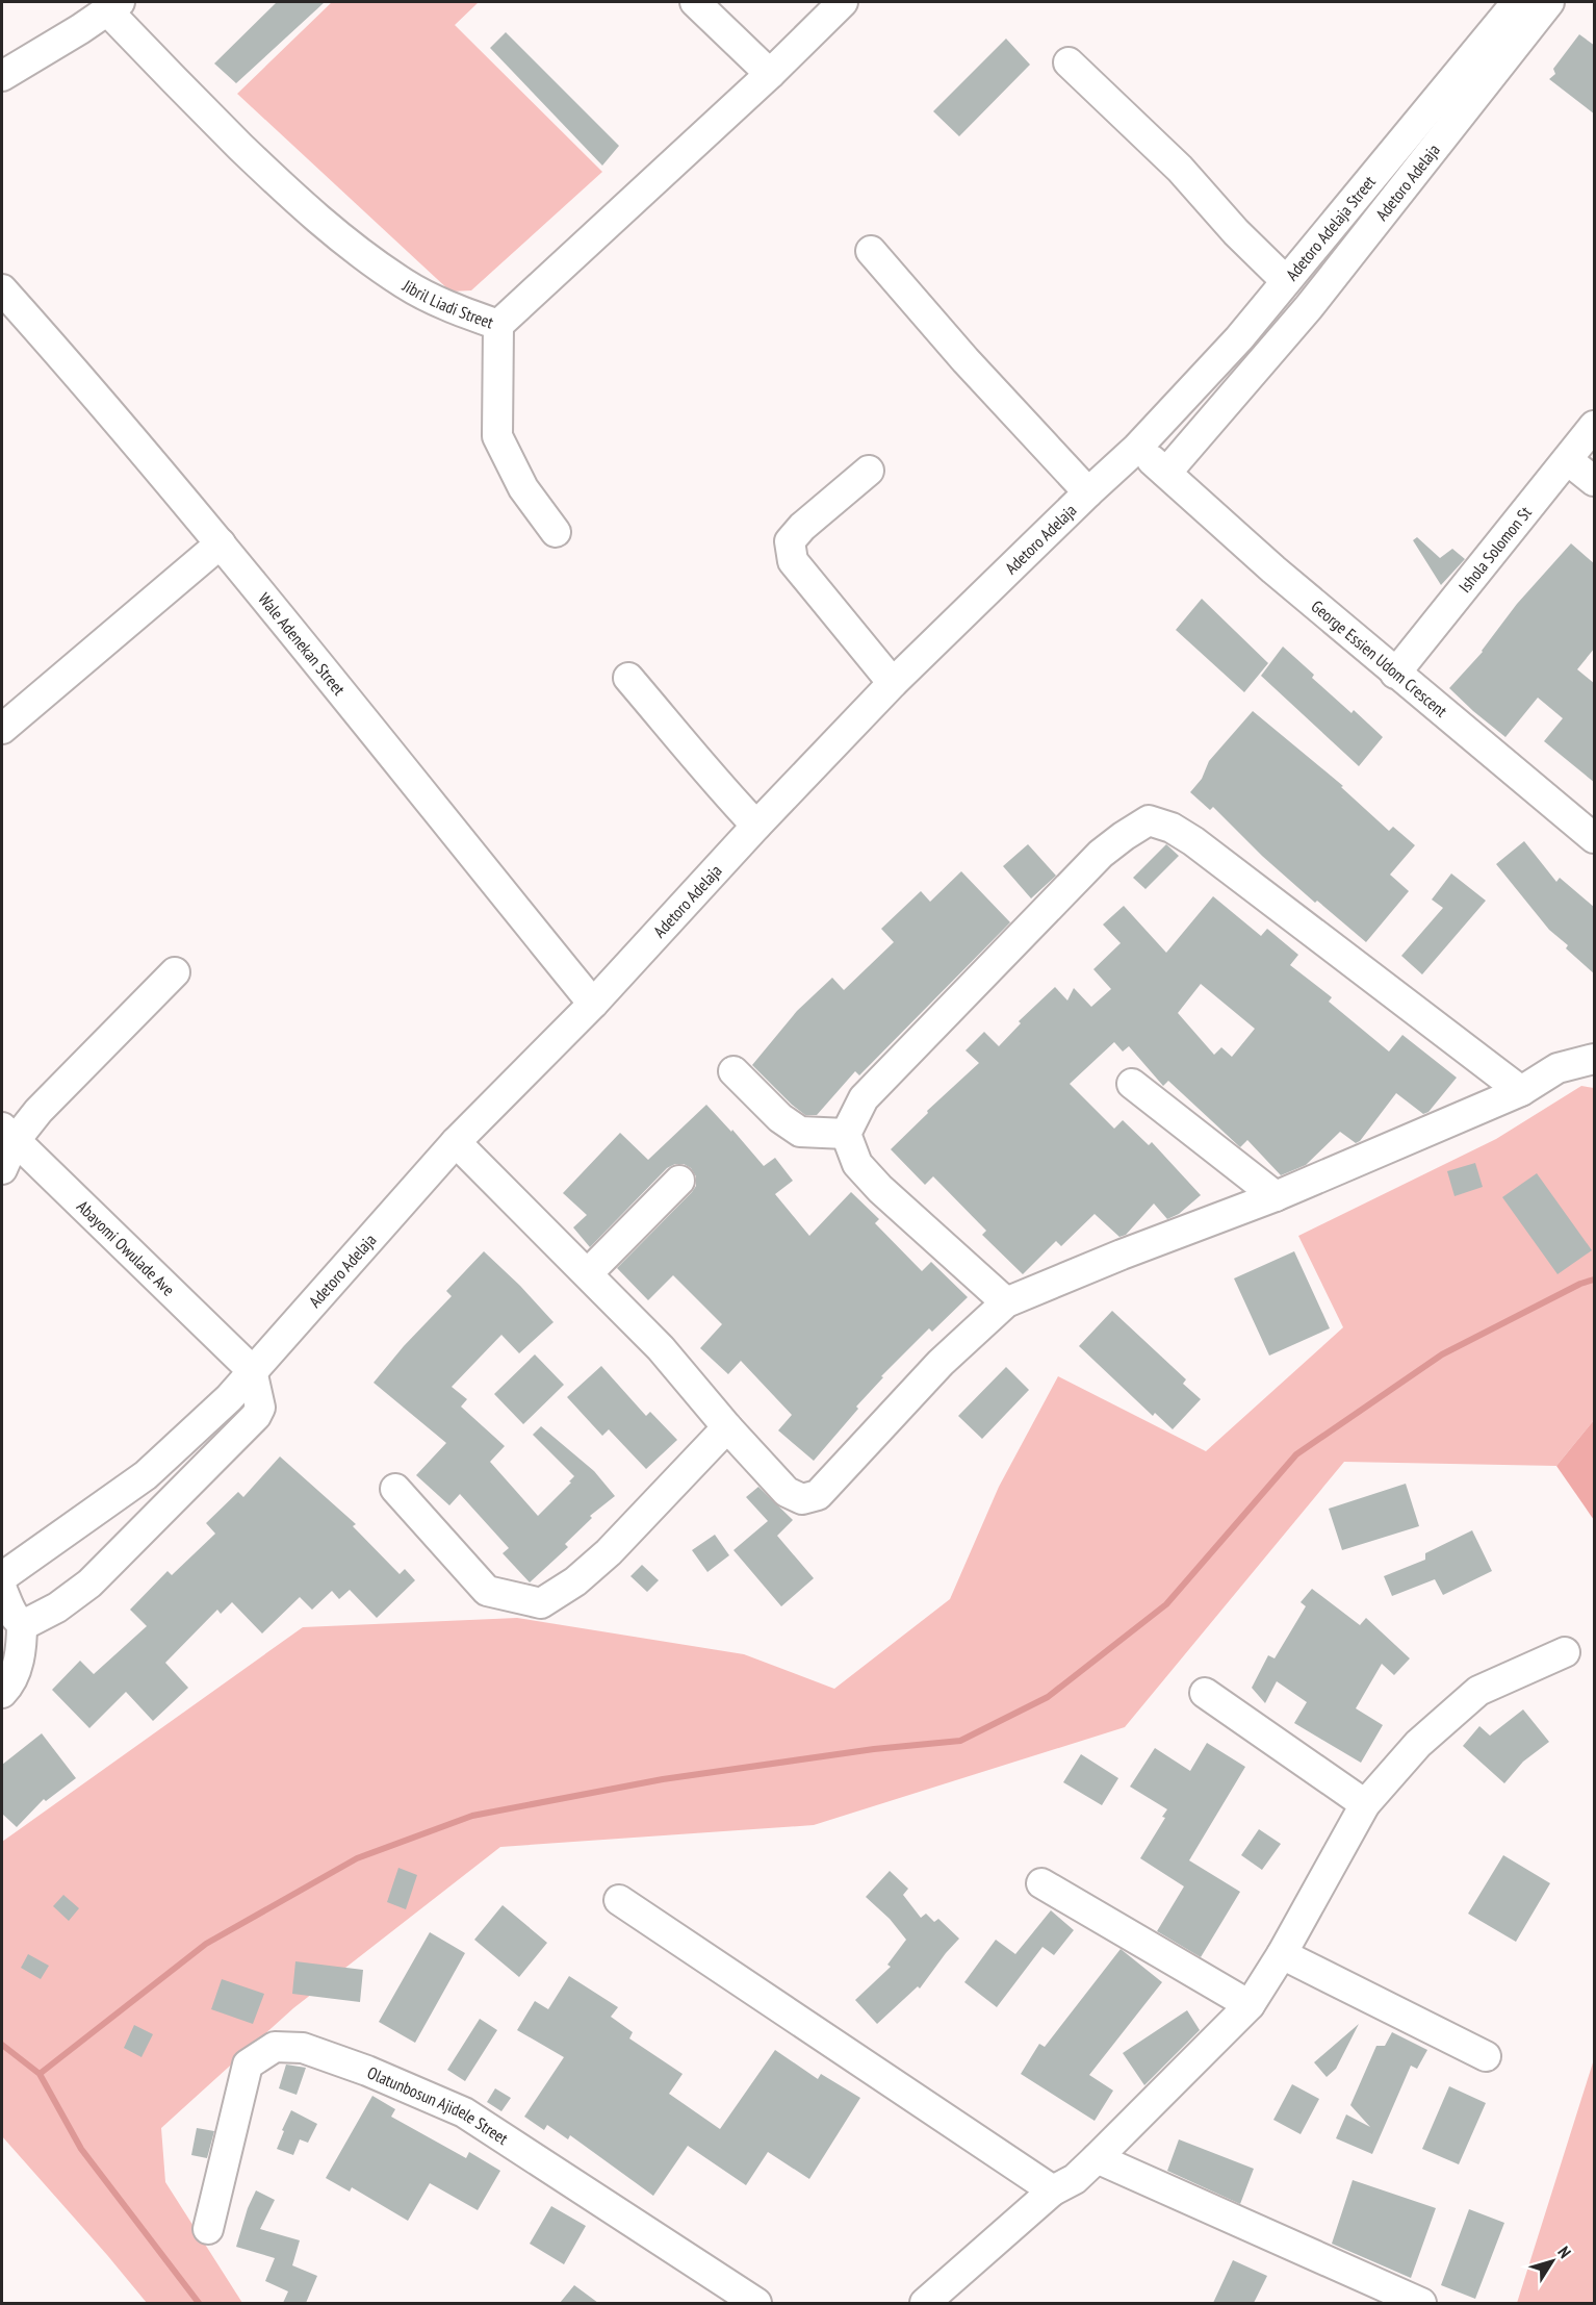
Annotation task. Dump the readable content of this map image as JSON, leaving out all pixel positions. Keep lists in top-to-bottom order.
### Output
{
  "streets": {
    "street": [
      "Adetoro Adelaja",
      "Adetoro Adelaja Street",
      "Jibril Liadi Street",
      "Ishola Solomon St",
      "Wale Adenekan Street",
      "George Essien Udom Crescent",
      "Abayomi Owulade Ave",
      "Olatunbosun Ajidele Street"
    ]
  },
  "crossings": [
    ["Adetoro Adelaja", "Adetoro Adelaja Street"],
    ["Adetoro Adelaja", "Wale Adenekan Street"],
    ["Adetoro Adelaja", "George Essien Udom Crescent"],
    ["Adetoro Adelaja", "Abayomi Owulade Ave"],
    ["Adetoro Adelaja Street", "George Essien Udom Crescent"],
    ["Ishola Solomon St", "George Essien Udom Crescent"]
  ],
  "north": "top right"
}
